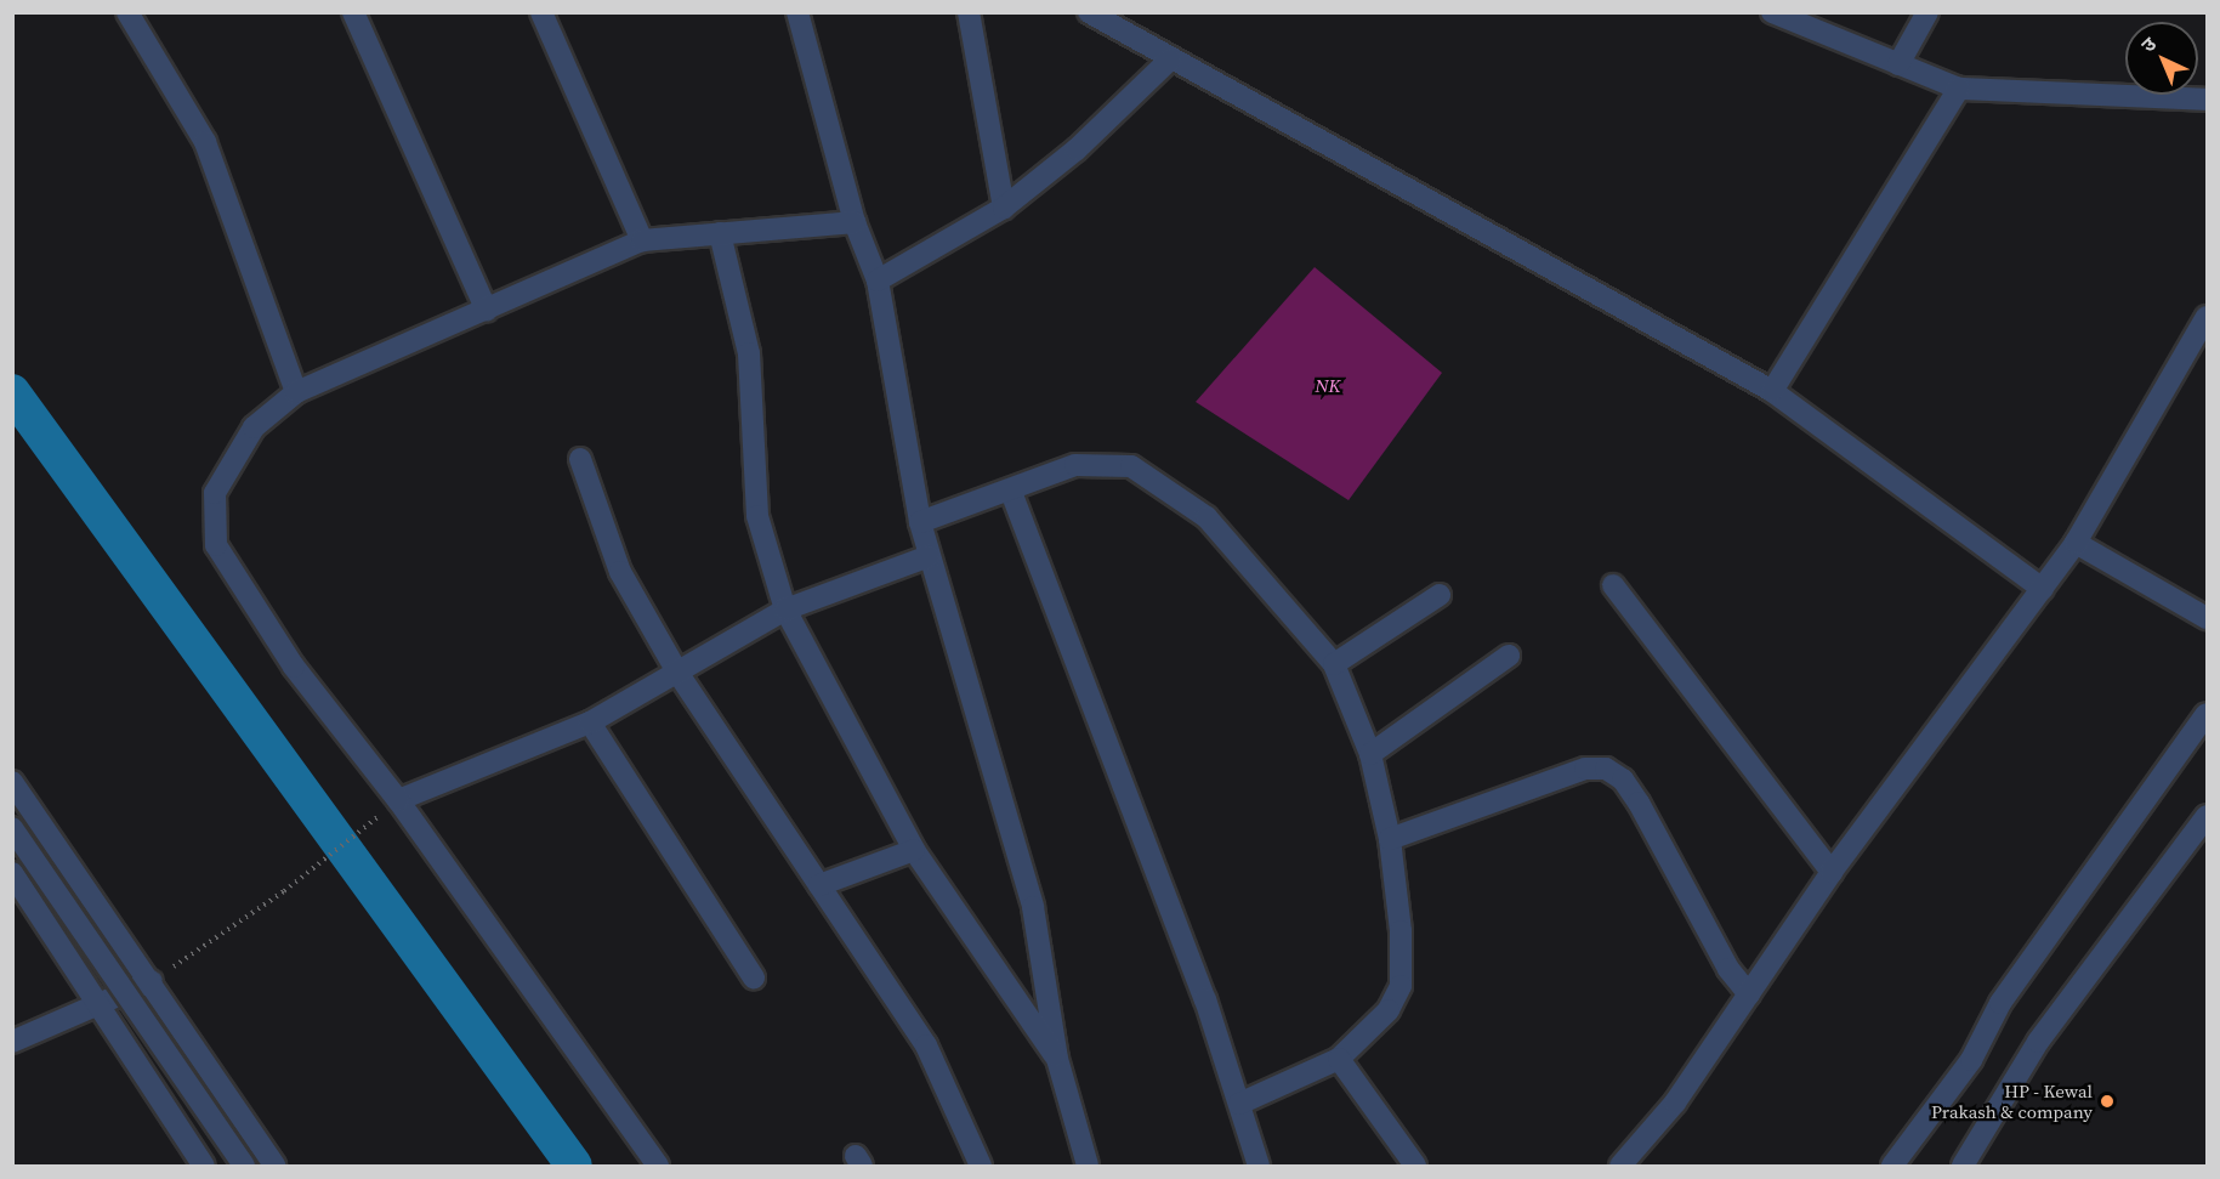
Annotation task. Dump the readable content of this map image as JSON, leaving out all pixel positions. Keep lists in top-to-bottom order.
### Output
{
  "parks": ["NK"],
  "places": ["HP - Kewal Prakash & company"],
  "north": "top left"
}
